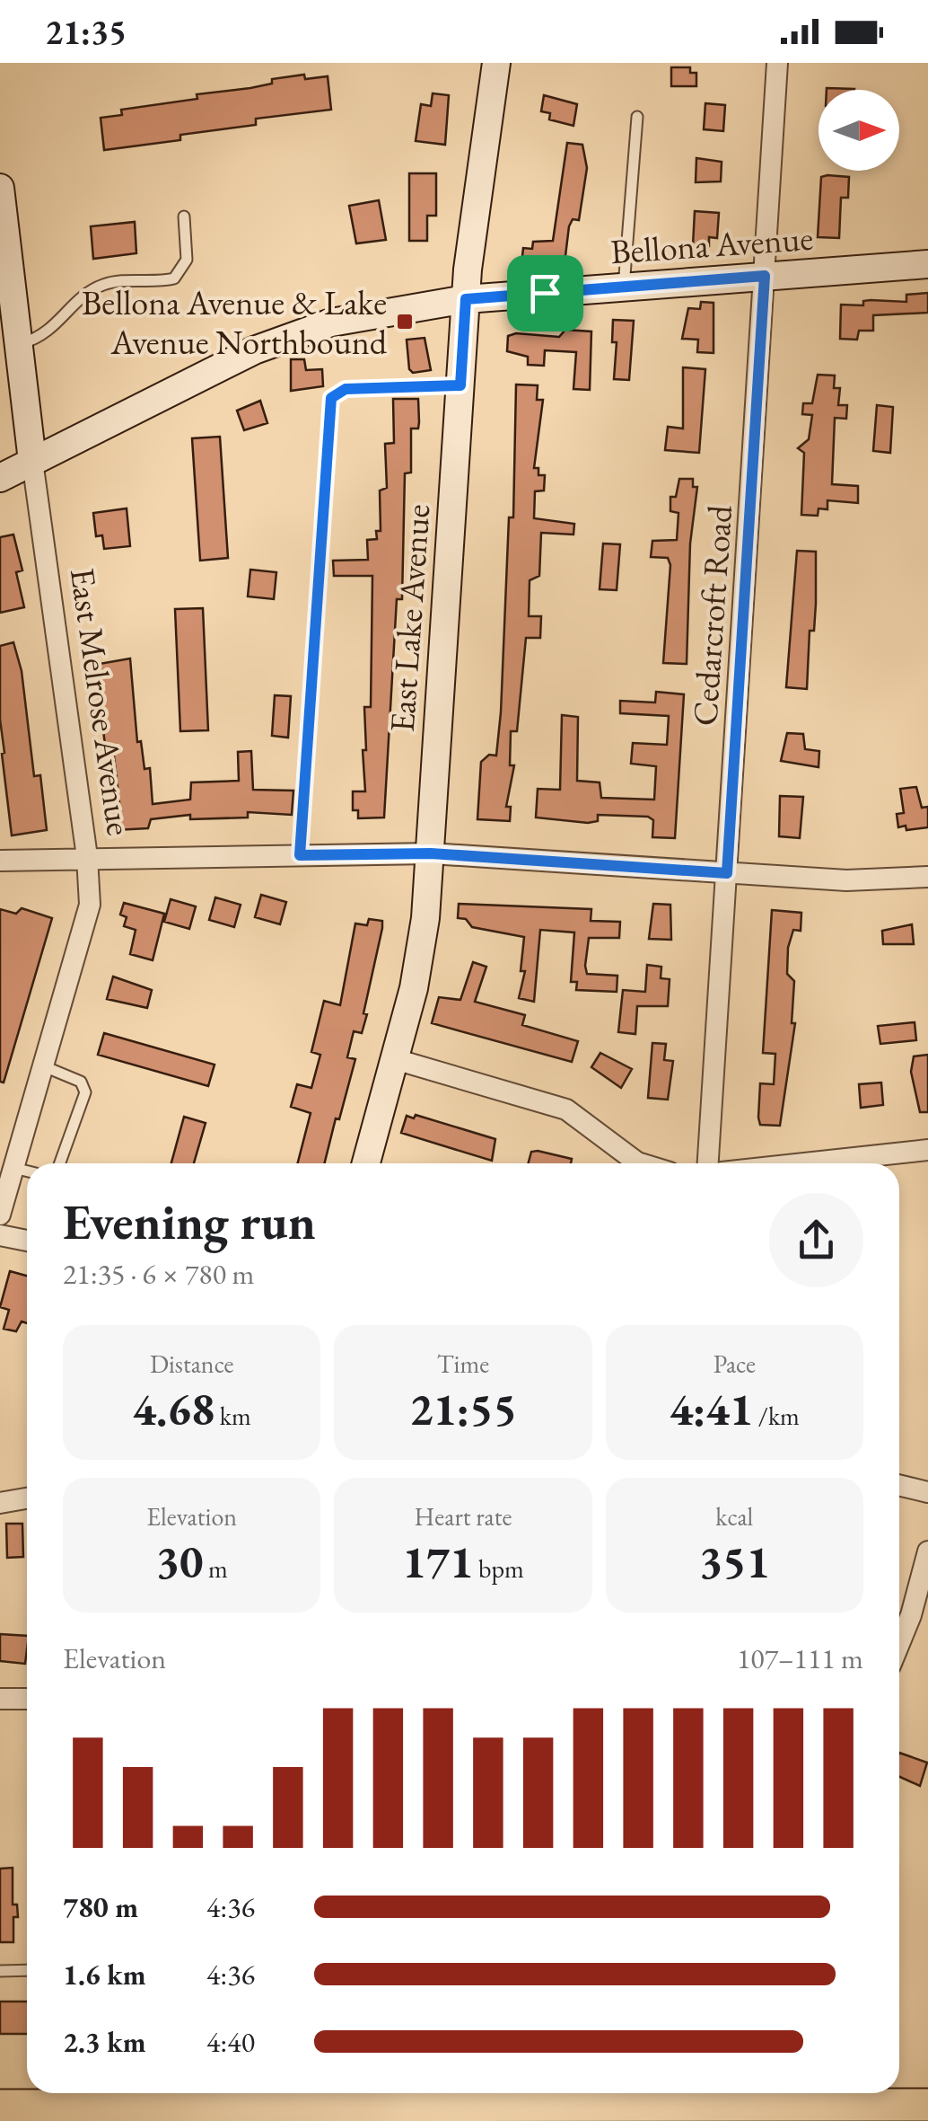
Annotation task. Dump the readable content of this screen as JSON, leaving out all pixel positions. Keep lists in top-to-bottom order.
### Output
{
  "streets": {
    "street": [
      "Bellona Avenue",
      "Cedarcroft Road",
      "East Lake Avenue",
      "East Melrose Avenue"
    ]
  },
  "crossings": [
    ["Bellona Avenue", "Cedarcroft Road"],
    ["Bellona Avenue", "East Lake Avenue"],
    ["Bellona Avenue", "East Melrose Avenue"]
  ],
  "places": {
    "transit": ["Bellona Avenue & Lake Avenue Northbound"]
  },
  "north": "right",
  "page": {
    "status": "21:35",
    "heading": ["Evening run", "21:35 · 6 × 780 m"],
    "stats": [
      ["Distance", "4.68 km"],
      ["Time", "21:55"],
      ["Pace", "4:41 /km"],
      ["Elevation", "30 m"],
      ["Heart rate", "171 bpm"],
      ["kcal", "351"]
    ],
    "chart": ["Elevation", "107–111 m"],
    "list": [
      {
        "name": "780 m",
        "note": "4:36"
      },
      {
        "name": "1.6 km",
        "note": "4:36"
      },
      {
        "name": "2.3 km",
        "note": "4:40"
      }
    ]
  }
}
